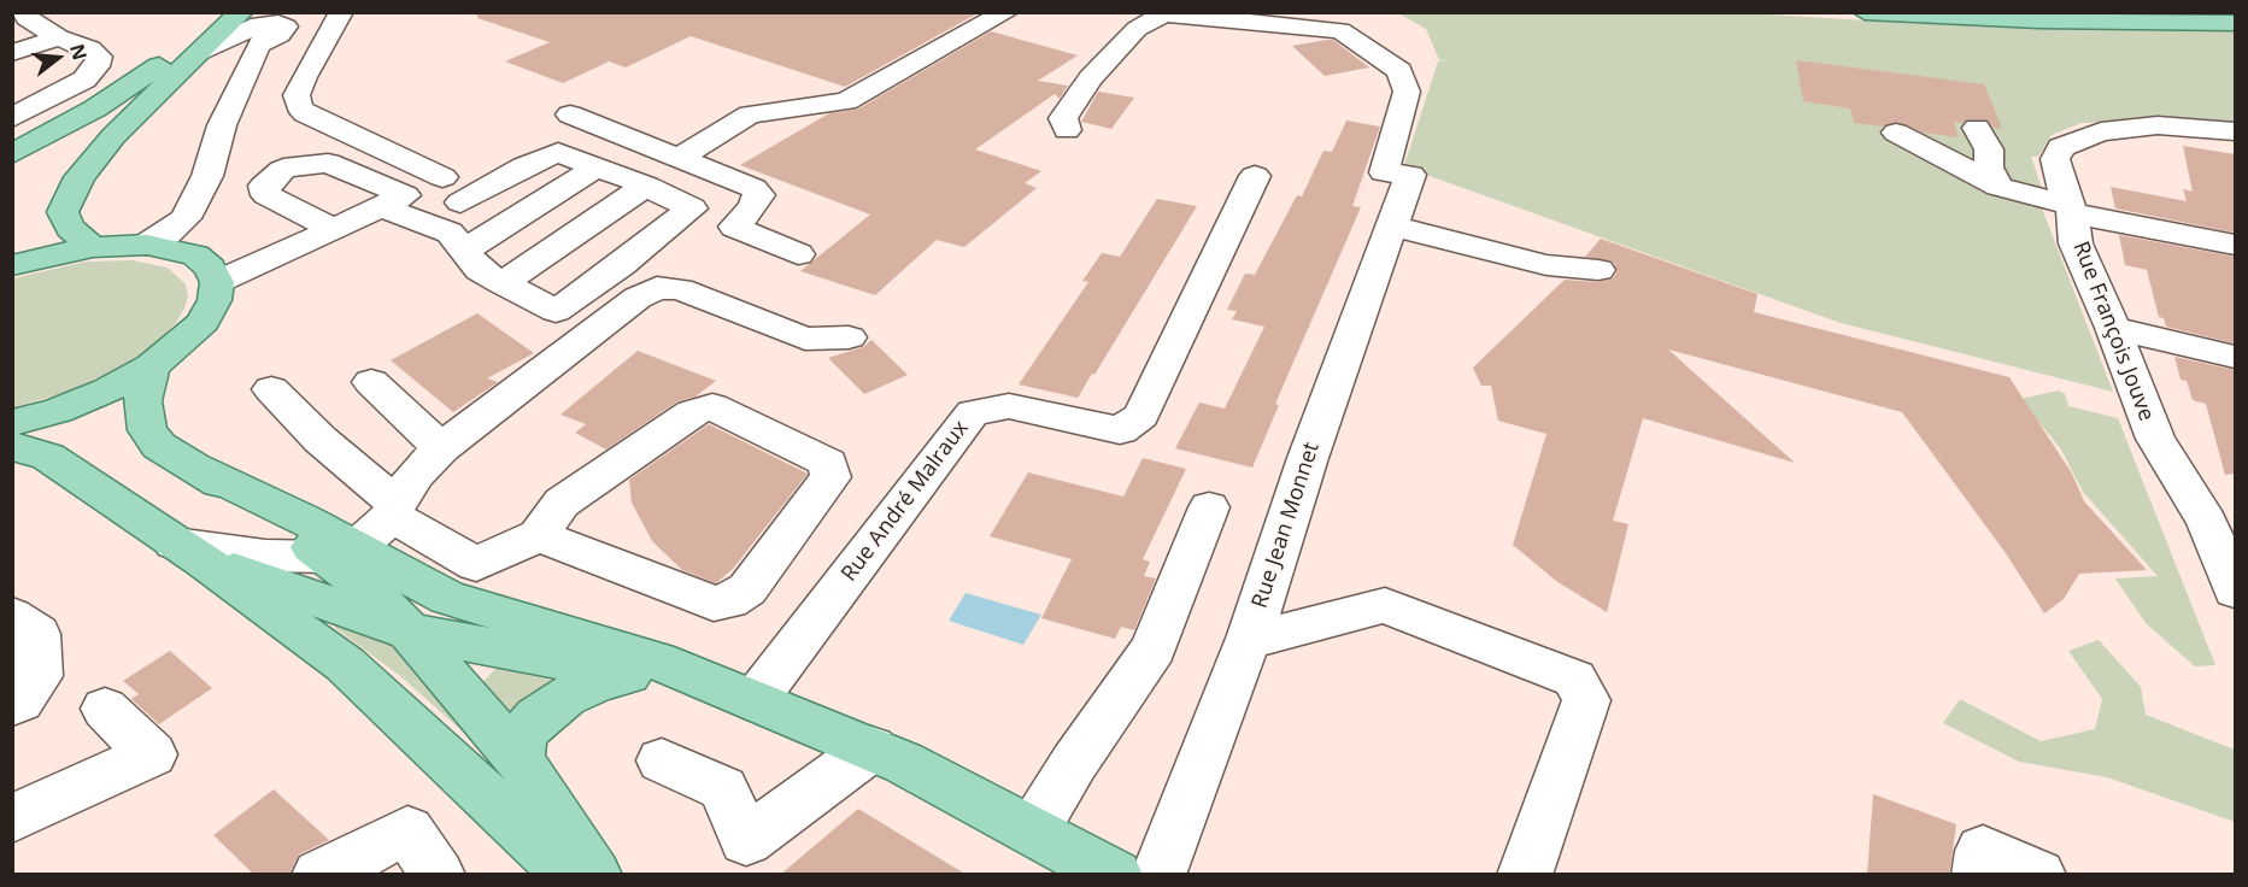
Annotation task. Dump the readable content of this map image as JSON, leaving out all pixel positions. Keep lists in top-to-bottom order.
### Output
{
  "streets": {
    "street": ["Rue François Jouve", "Rue André Malraux", "Rue Jean Monnet"]
  },
  "north": "right"
}
